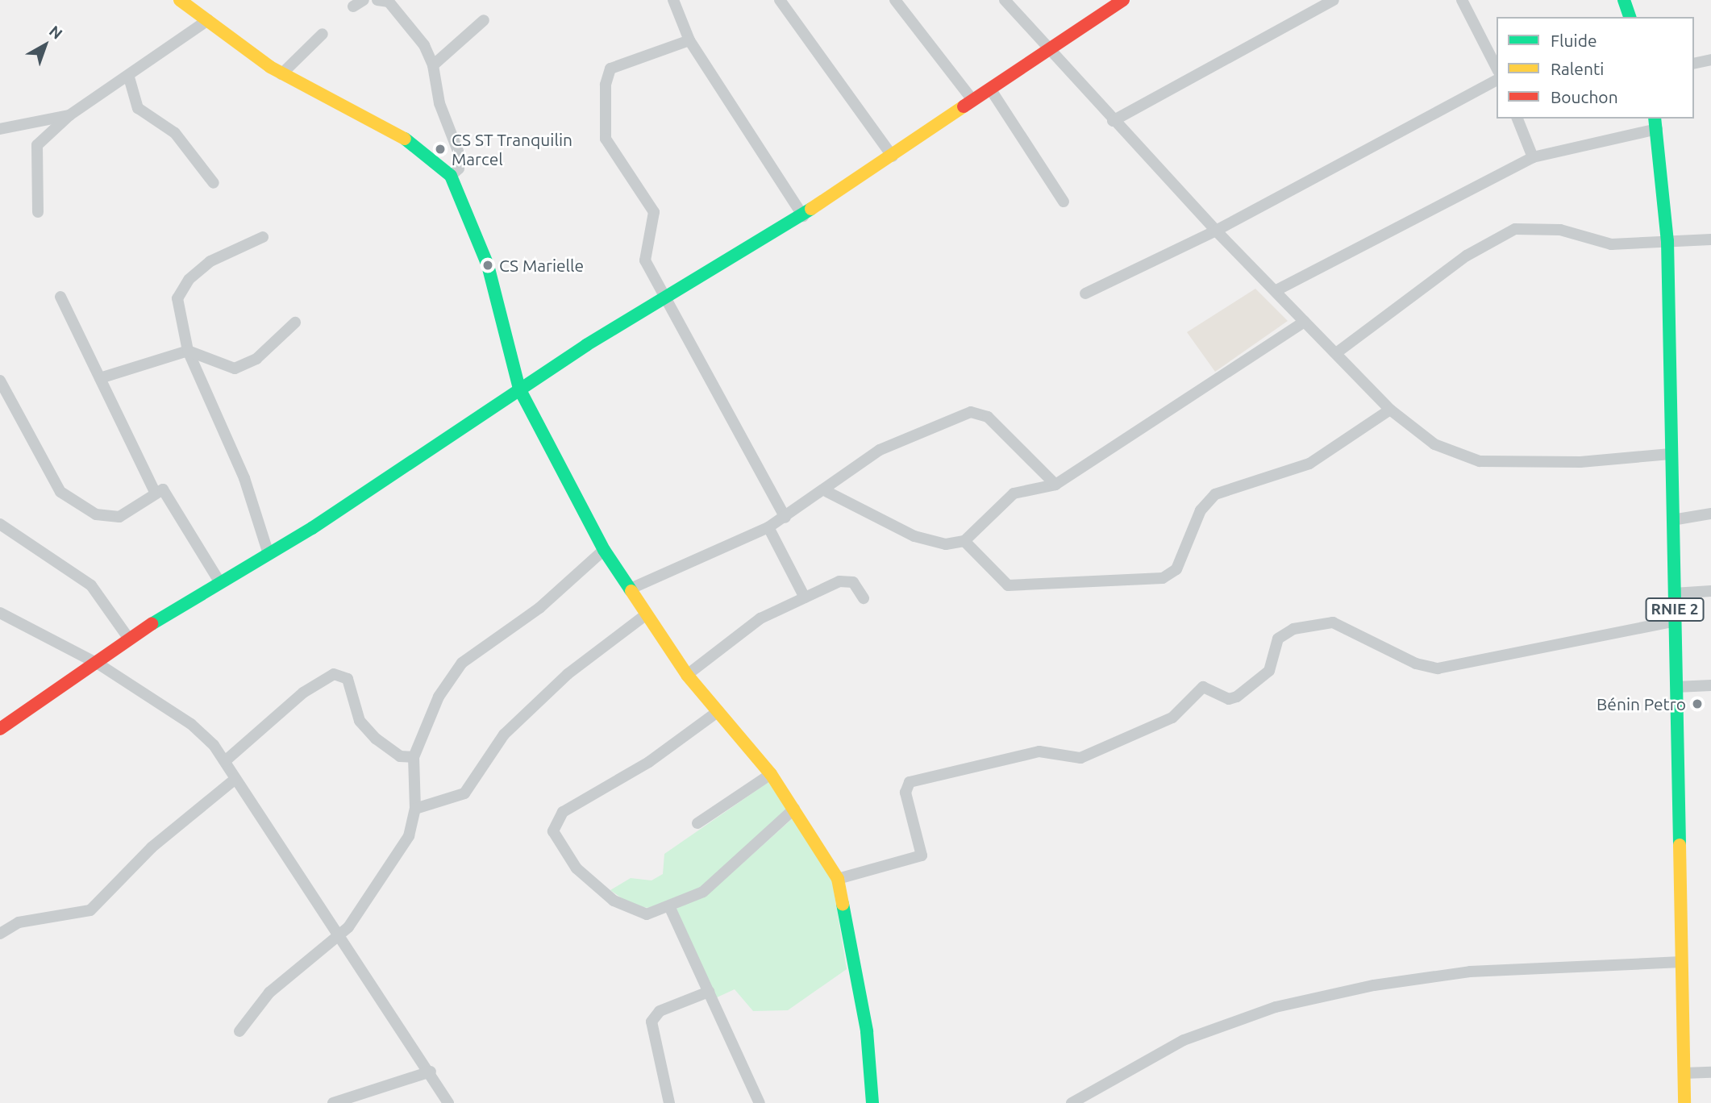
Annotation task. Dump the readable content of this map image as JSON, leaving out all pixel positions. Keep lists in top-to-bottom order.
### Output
{
  "streets": {
    "main road": ["RNIE 2"]
  },
  "places": ["CS ST Tranquilin Marcel", "CS Marielle", "Bénin Petro"],
  "legend": ["Fluide", "Ralenti", "Bouchon"],
  "north": "top right"
}
